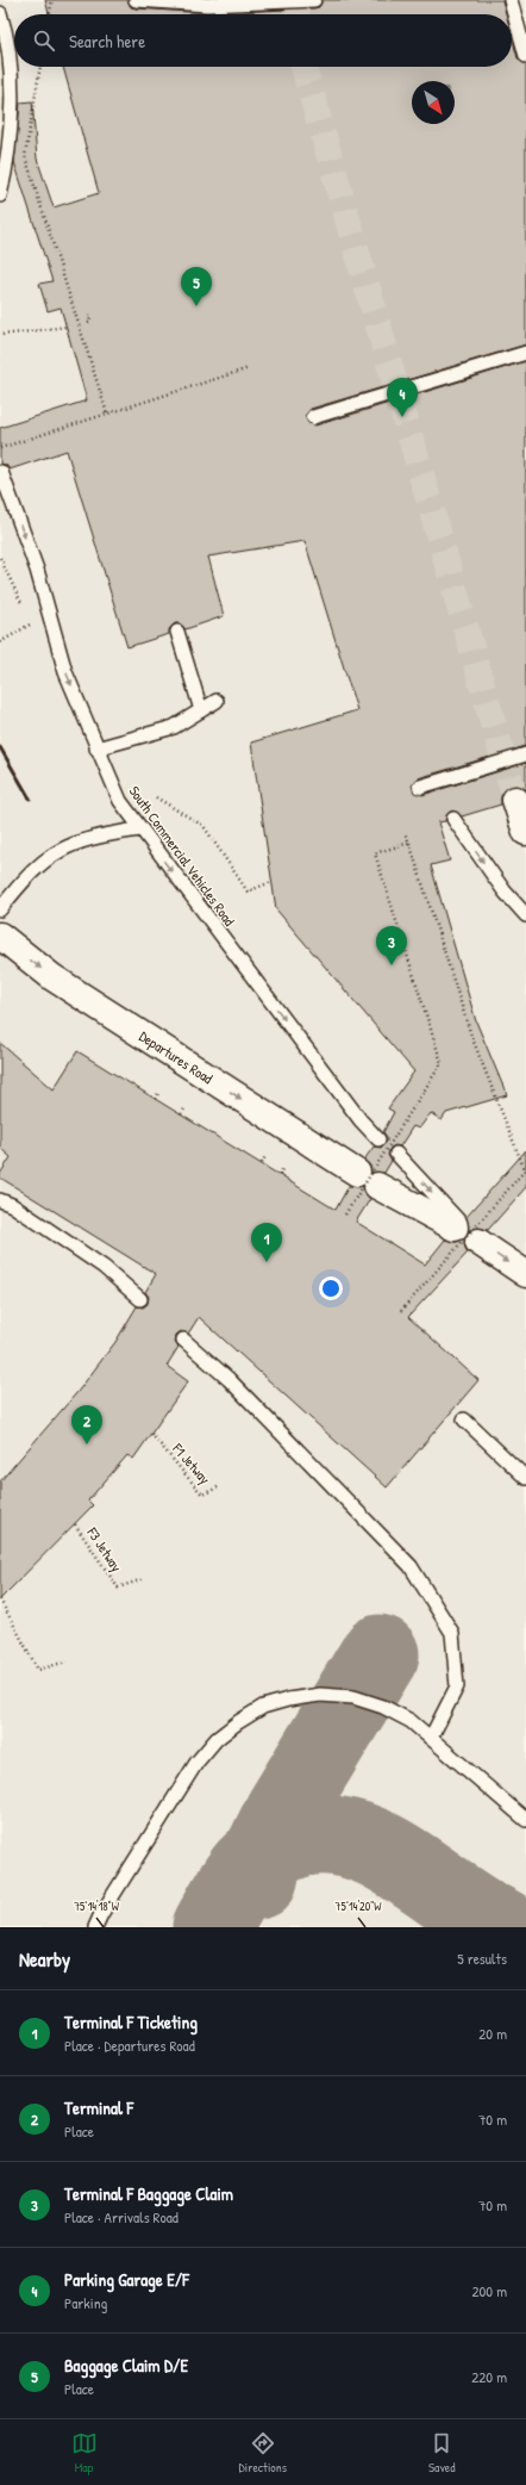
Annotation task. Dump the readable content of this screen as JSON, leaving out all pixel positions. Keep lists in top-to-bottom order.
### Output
{
  "streets": {
    "street": ["Departures Road"],
    "lane": ["South Commercial Vehicles Road"],
    "path": ["F1 Jetway", "F3 Jetway"]
  },
  "one_way": ["South Commercial Vehicles Road", "Departures Road"],
  "north": "bottom right",
  "page": {
    "search": "Search here",
    "pins": [
      "5",
      "4",
      "3",
      "1",
      "2"
    ],
    "heading": ["Nearby", "5 results"],
    "list": [
      {
        "mark": "1",
        "name": "Terminal F Ticketing",
        "note": "Place · Departures Road",
        "value": "20 m"
      },
      {
        "mark": "2",
        "name": "Terminal F",
        "note": "Place",
        "value": "70 m"
      },
      {
        "mark": "3",
        "name": "Terminal F Baggage Claim",
        "note": "Place · Arrivals Road",
        "value": "70 m"
      },
      {
        "mark": "4",
        "name": "Parking Garage E/F",
        "note": "Parking",
        "value": "200 m"
      },
      {
        "mark": "5",
        "name": "Baggage Claim D/E",
        "note": "Place",
        "value": "220 m"
      }
    ],
    "nav": ["Map", "Directions", "Saved"]
  },
  "coordinates": ["75°14'18\"W", "75°14'20\"W"]
}
